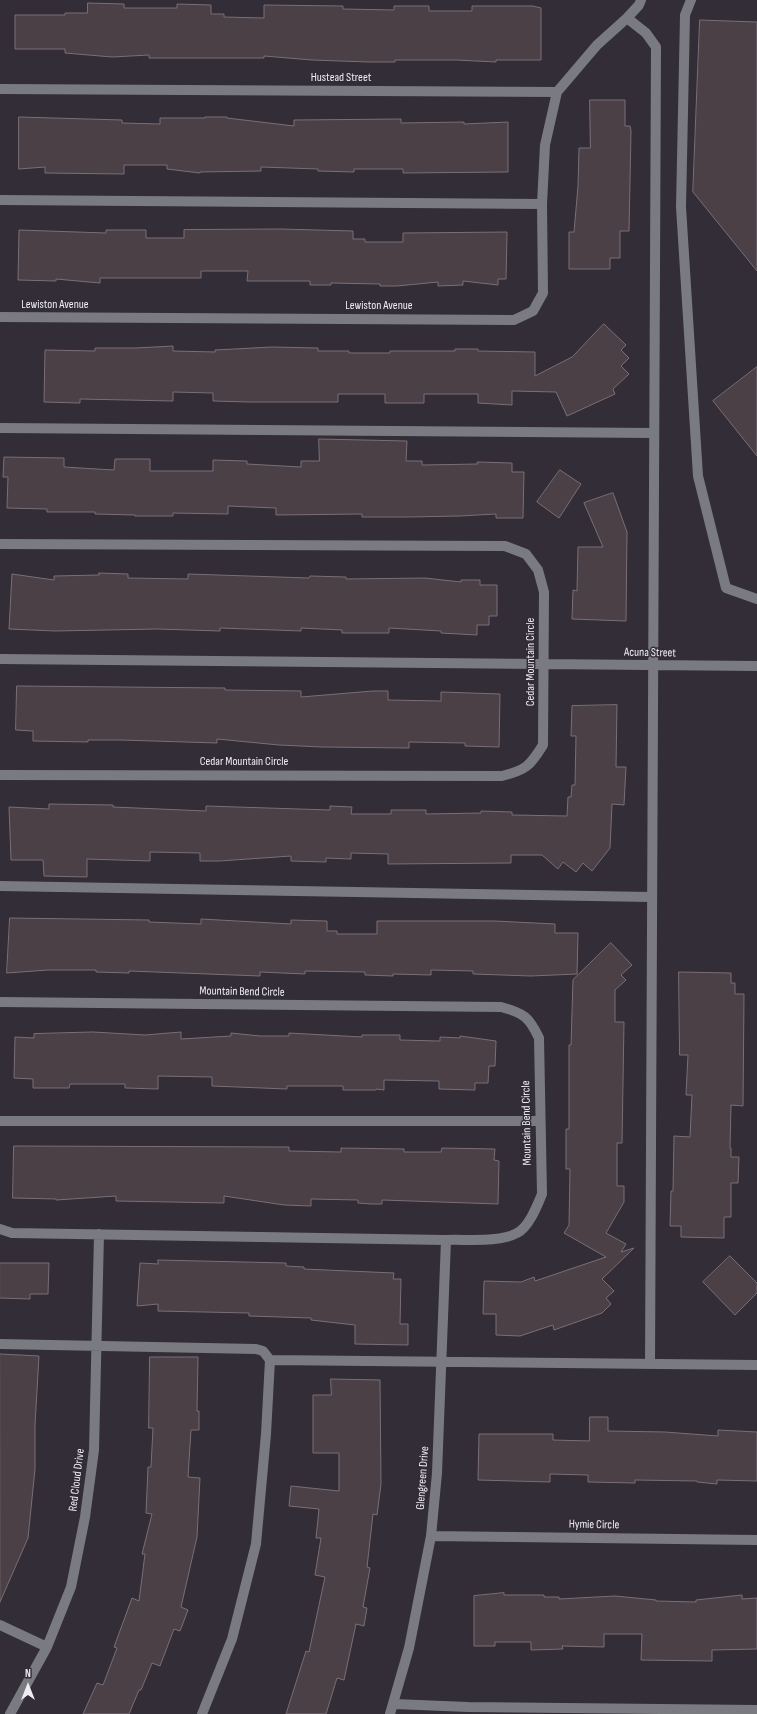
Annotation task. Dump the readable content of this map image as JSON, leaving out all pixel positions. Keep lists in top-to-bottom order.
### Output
{
  "streets": {
    "street": [
      "Hustead Street",
      "Lewiston Avenue",
      "Acuna Street",
      "Cedar Mountain Circle",
      "Mountain Bend Circle",
      "Glengreen Drive",
      "Red Cloud Drive",
      "Hymie Circle"
    ]
  },
  "crossings": [
    ["Hustead Street", "Lewiston Avenue"],
    ["Acuna Street", "Cedar Mountain Circle"],
    ["Mountain Bend Circle", "Glengreen Drive"],
    ["Mountain Bend Circle", "Red Cloud Drive"],
    ["Glengreen Drive", "Hymie Circle"]
  ],
  "north": "top"
}
